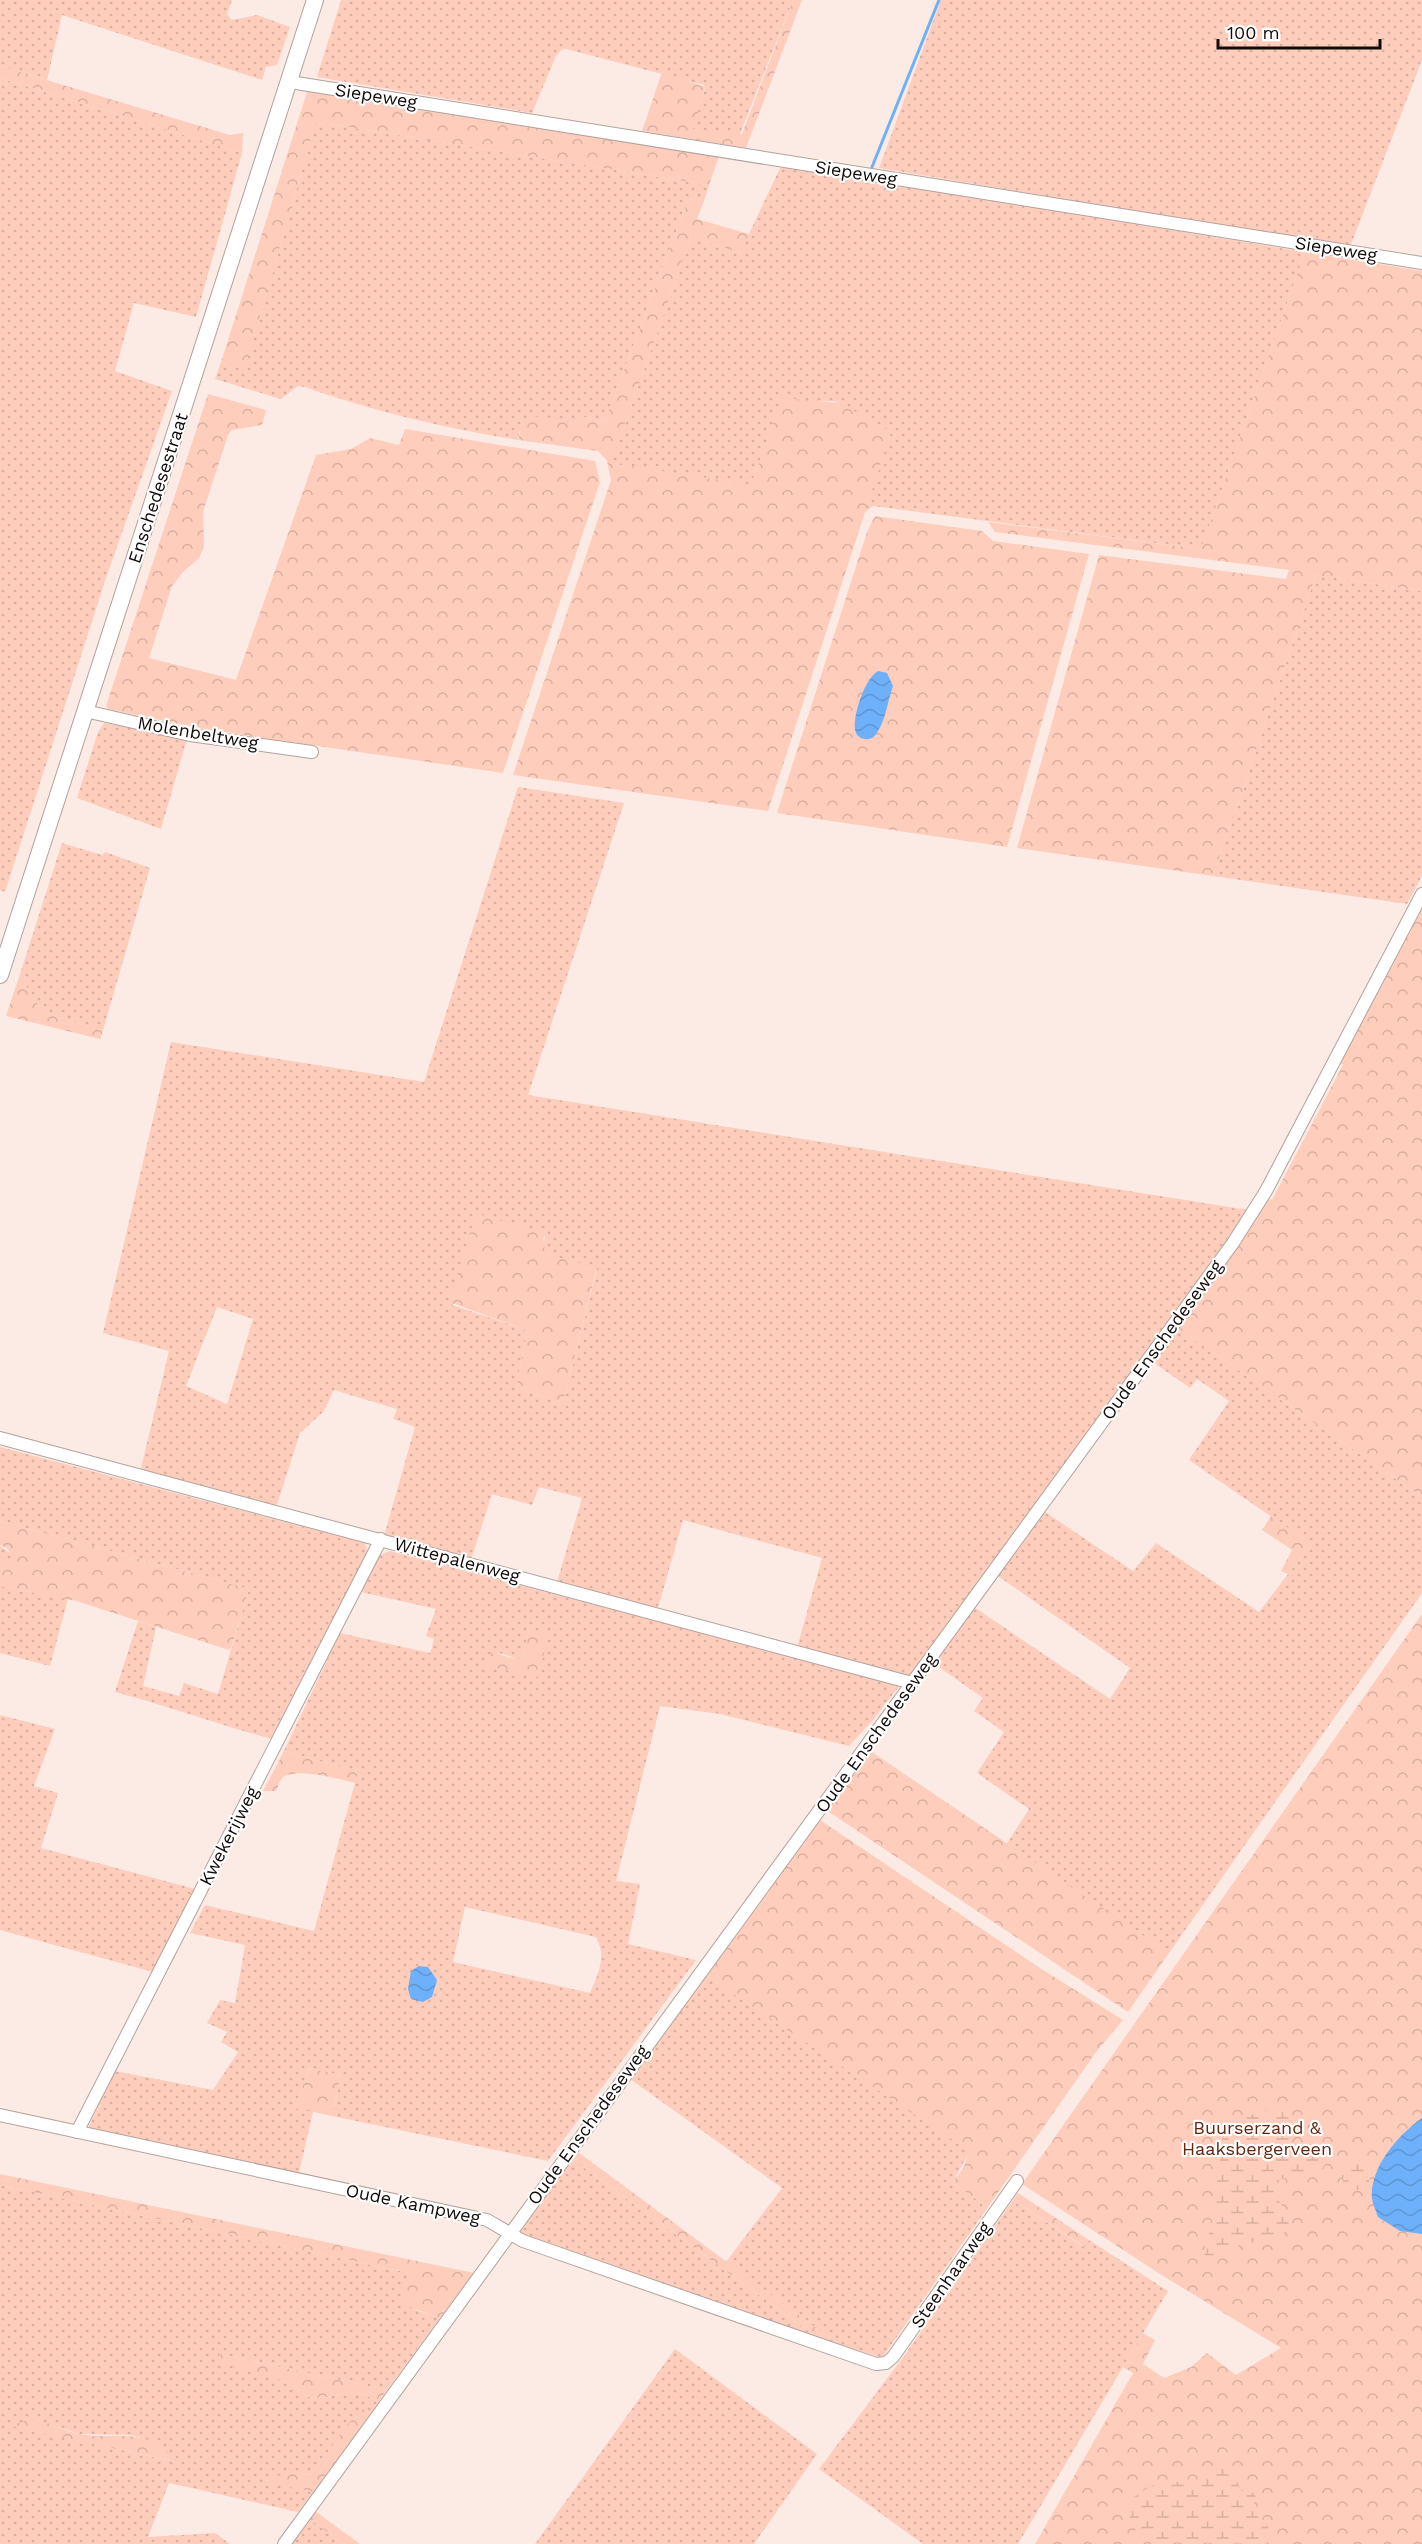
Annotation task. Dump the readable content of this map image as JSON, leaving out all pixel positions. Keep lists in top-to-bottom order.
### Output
{
  "streets": {
    "street": [
      "Siepeweg",
      "Enschedesestraat",
      "Molenbeltweg",
      "Oude Enschedeseweg",
      "Wittepalenweg",
      "Kwekerijweg",
      "Oude Kampweg",
      "Steenhaarweg"
    ]
  },
  "crossings": [
    ["Siepeweg", "Enschedesestraat"],
    ["Enschedesestraat", "Molenbeltweg"],
    ["Oude Enschedeseweg", "Wittepalenweg"],
    ["Oude Enschedeseweg", "Oude Kampweg"],
    ["Wittepalenweg", "Kwekerijweg"],
    ["Kwekerijweg", "Oude Kampweg"],
    ["Oude Kampweg", "Steenhaarweg"]
  ],
  "parks": ["Buurserzand & Haaksbergerveen"],
  "scale_bar": "100 m"
}
